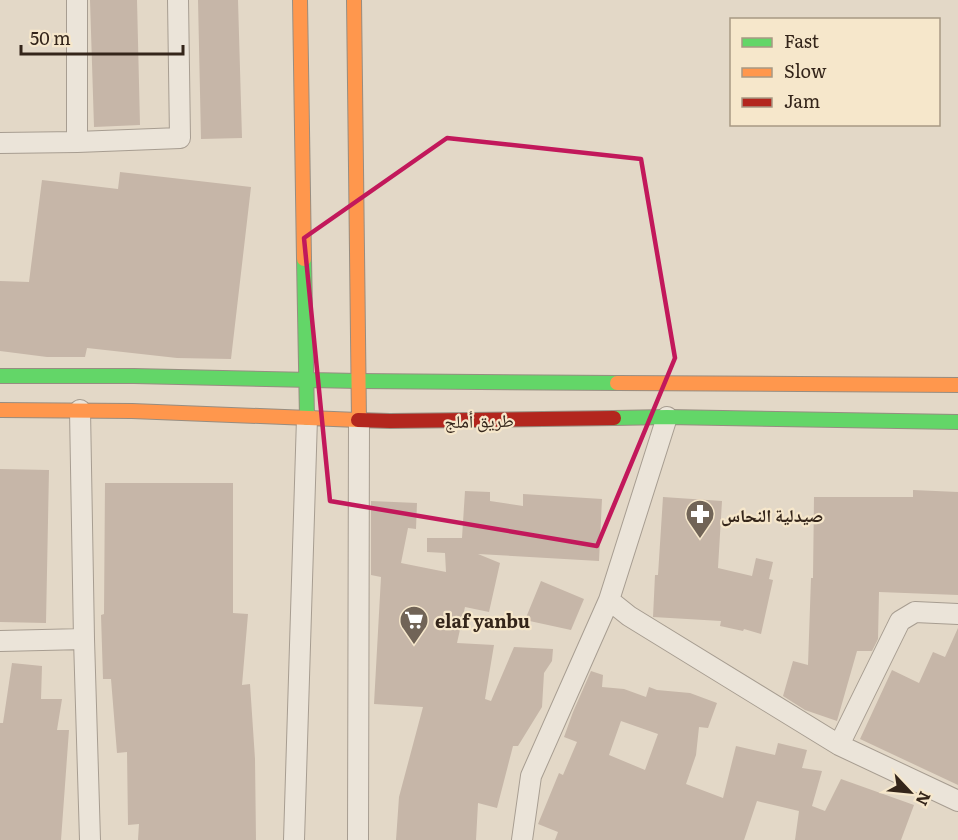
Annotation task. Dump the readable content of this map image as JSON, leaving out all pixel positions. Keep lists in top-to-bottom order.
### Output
{
  "streets": {
    "main road": ["طريق أملج"]
  },
  "places": {
    "pharmacy": ["صيدلية النحاس"],
    "supermarket": ["elaf yanbu"]
  },
  "legend": ["Fast", "Slow", "Jam"],
  "scale_bar": "50 m",
  "north": "bottom right"
}
